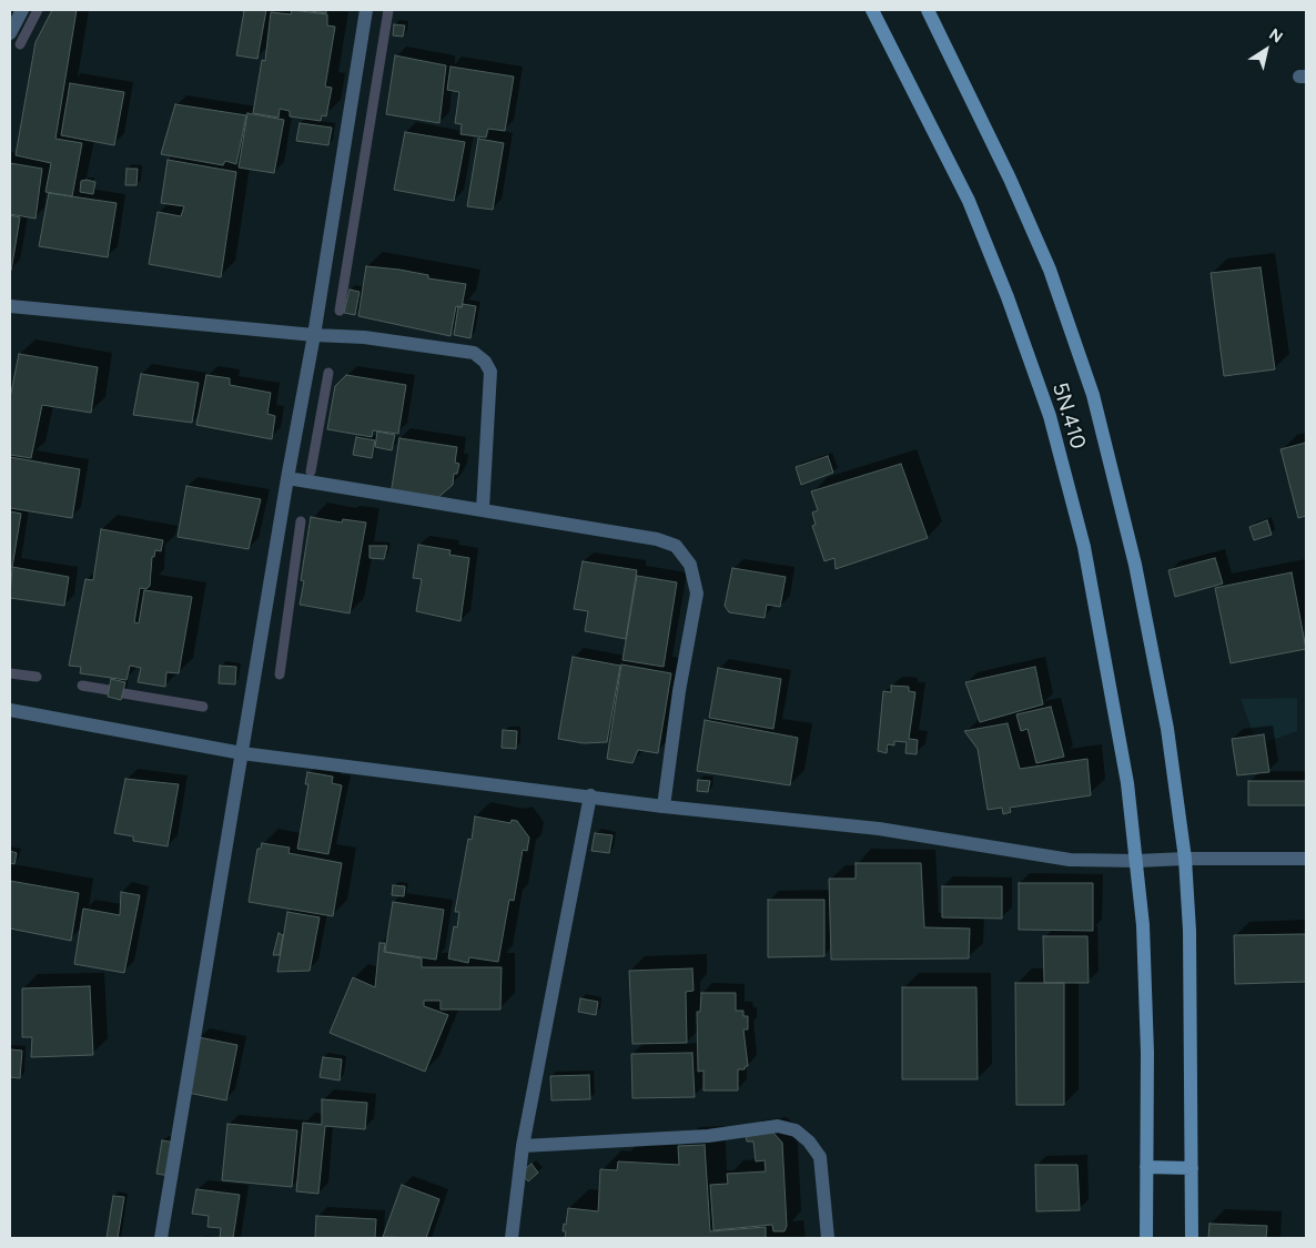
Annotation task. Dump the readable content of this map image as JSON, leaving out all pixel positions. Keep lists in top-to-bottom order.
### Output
{
  "streets": {
    "main road": ["5N.410"]
  },
  "north": "top right"
}
